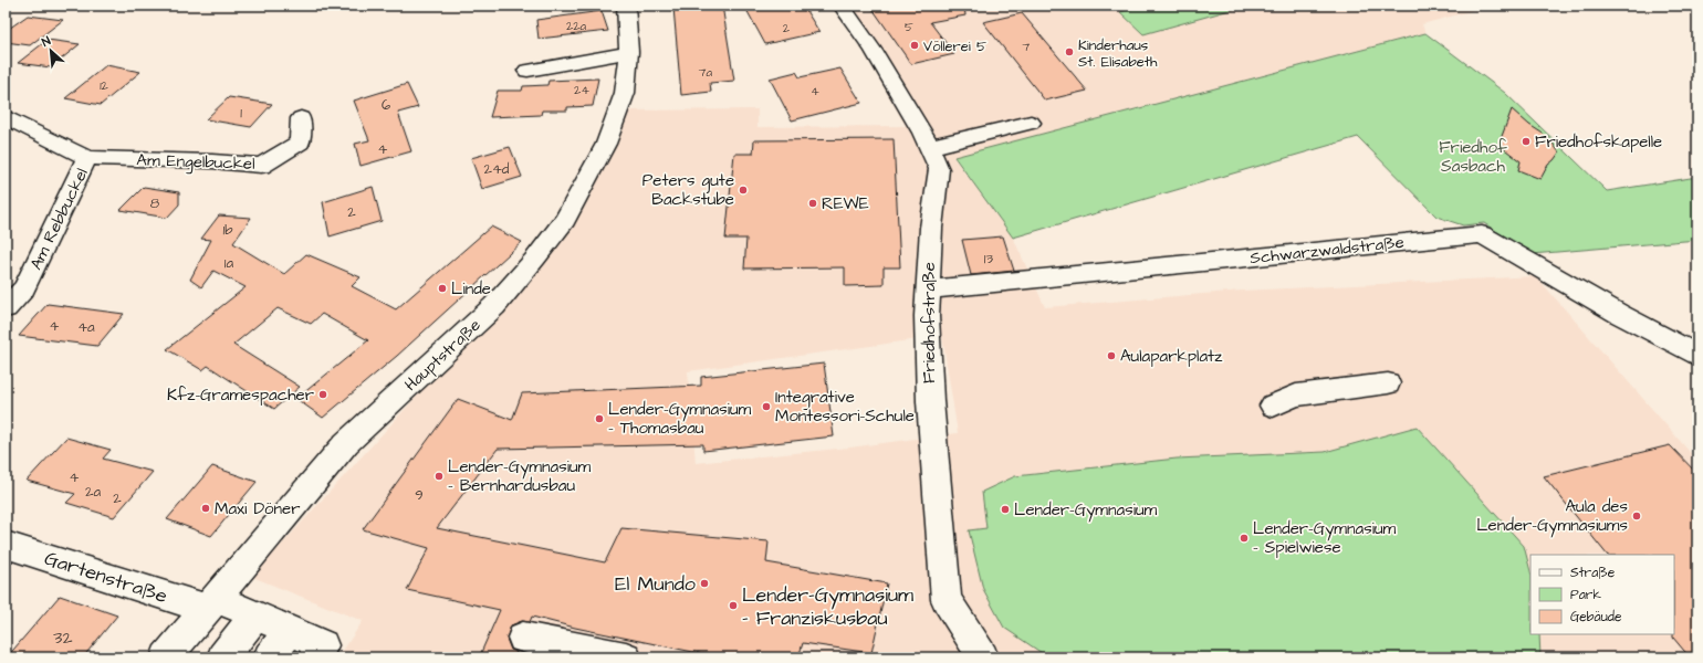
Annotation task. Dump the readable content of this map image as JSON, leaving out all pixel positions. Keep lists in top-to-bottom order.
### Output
{
  "streets": {
    "street": [
      "Am Engelbuckel",
      "Am Rebbuckel",
      "Schwarzwaldstraße",
      "Friedhofstraße",
      "Hauptstraße",
      "Gartenstraße"
    ]
  },
  "crossings": [
    ["Am Engelbuckel", "Am Rebbuckel"],
    ["Schwarzwaldstraße", "Friedhofstraße"],
    ["Hauptstraße", "Gartenstraße"]
  ],
  "parks": ["Friedhof Sasbach"],
  "places": [
    "Völlerei 5",
    "Kinderhaus St. Elisabeth",
    "Friedhofskapelle",
    "Peters gute Backstube",
    "REWE",
    "Linde",
    "Aulaparkplatz",
    "Kfz-Gramespacher",
    "Integrative Montessori-Schule",
    "Lender-Gymnasium - Thomasbau",
    "Lender-Gymnasium - Bernhardusbau",
    "Maxi Döner",
    "Lender-Gymnasium",
    "Aula des Lender-Gymnasiums",
    "Lender-Gymnasium - Spielwiese",
    "El Mundo",
    "Lender-Gymnasium - Franziskusbau"
  ],
  "house_numbers": [
    "22a",
    "5",
    "2",
    "7",
    "7a",
    "12",
    "24",
    "4",
    "6",
    "1",
    "4",
    "24d",
    "8",
    "2",
    "1b",
    "13",
    "1a",
    "4",
    "4a",
    "4",
    "2a",
    "9",
    "2",
    "32"
  ],
  "legend": ["Straße", "Park", "Gebäude"],
  "north": "top left"
}
